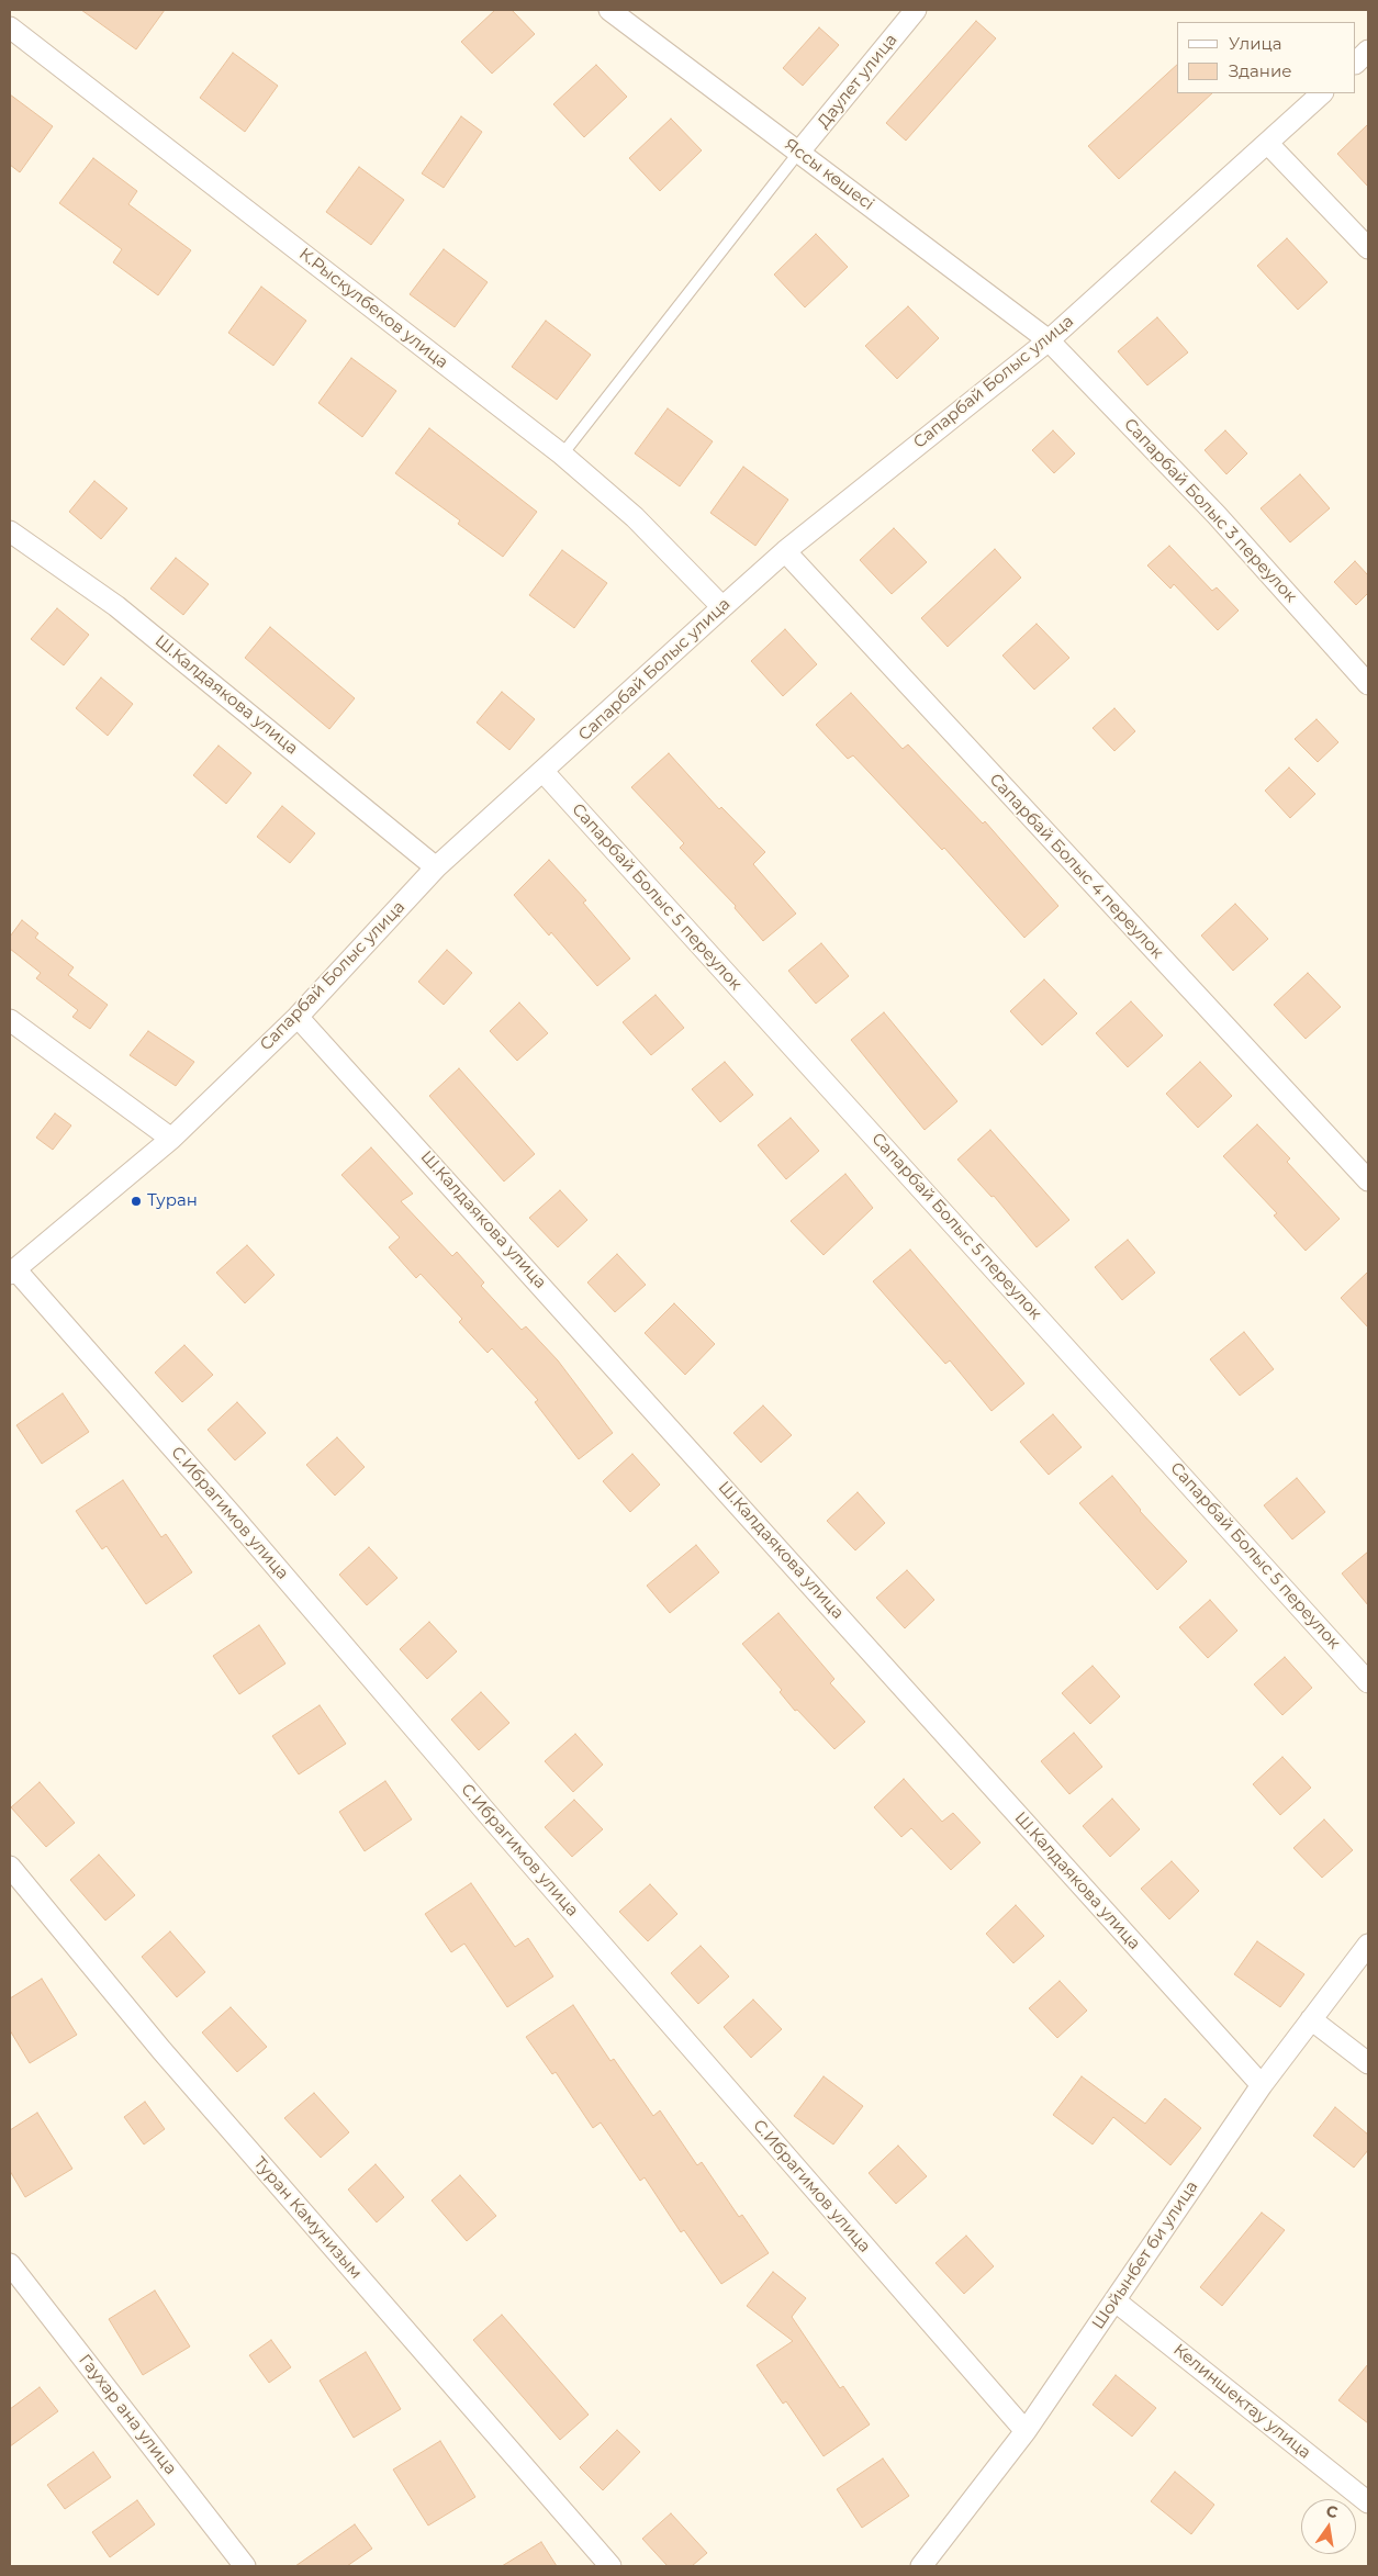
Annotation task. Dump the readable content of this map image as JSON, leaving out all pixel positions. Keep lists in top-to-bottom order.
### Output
{
  "streets": {
    "street": [
      "Даулет улица",
      "Яссы көшесі",
      "К.Рыскулбеков улица",
      "Сапарбай Болыс улица",
      "Сапарбай Болыс 3 переулок",
      "Ш.Калдаякова улица",
      "Сапарбай Болыс 4 переулок",
      "Сапарбай Болыс 5 переулок",
      "С.Ибрагимов улица",
      "Туран Камунизым",
      "Шойынбет би улица",
      "Келиншектау улица",
      "Гаухар ана улица"
    ]
  },
  "crossings": [
    ["Даулет улица", "Яссы көшесі"],
    ["Яссы көшесі", "Сапарбай Болыс улица"],
    ["Яссы көшесі", "Сапарбай Болыс 3 переулок"],
    ["К.Рыскулбеков улица", "Сапарбай Болыс улица"],
    ["Сапарбай Болыс улица", "Сапарбай Болыс 3 переулок"],
    ["Сапарбай Болыс улица", "Ш.Калдаякова улица"],
    ["Сапарбай Болыс улица", "Сапарбай Болыс 4 переулок"],
    ["Сапарбай Болыс улица", "Сапарбай Болыс 5 переулок"],
    ["Сапарбай Болыс улица", "С.Ибрагимов улица"],
    ["Ш.Калдаякова улица", "Шойынбет би улица"],
    ["С.Ибрагимов улица", "Шойынбет би улица"],
    ["Шойынбет би улица", "Келиншектау улица"]
  ],
  "places": ["Туран"],
  "legend": ["Улица", "Здание"],
  "north": "top"
}
